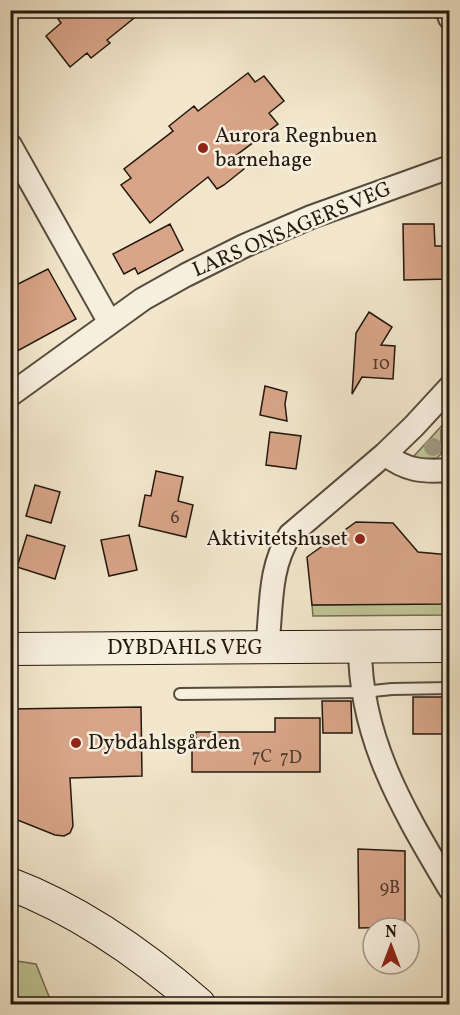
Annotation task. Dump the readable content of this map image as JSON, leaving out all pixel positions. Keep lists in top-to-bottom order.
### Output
{
  "streets": {
    "main road": ["DYBDAHLS VEG"],
    "street": ["LARS ONSAGERS VEG"]
  },
  "places": ["Aurora Regnbuen barnehage", "Aktivitetshuset", "Dybdahlsgården"],
  "house_numbers": [
    "10",
    "6",
    "7C",
    "7D",
    "9B"
  ],
  "north": "top"
}
